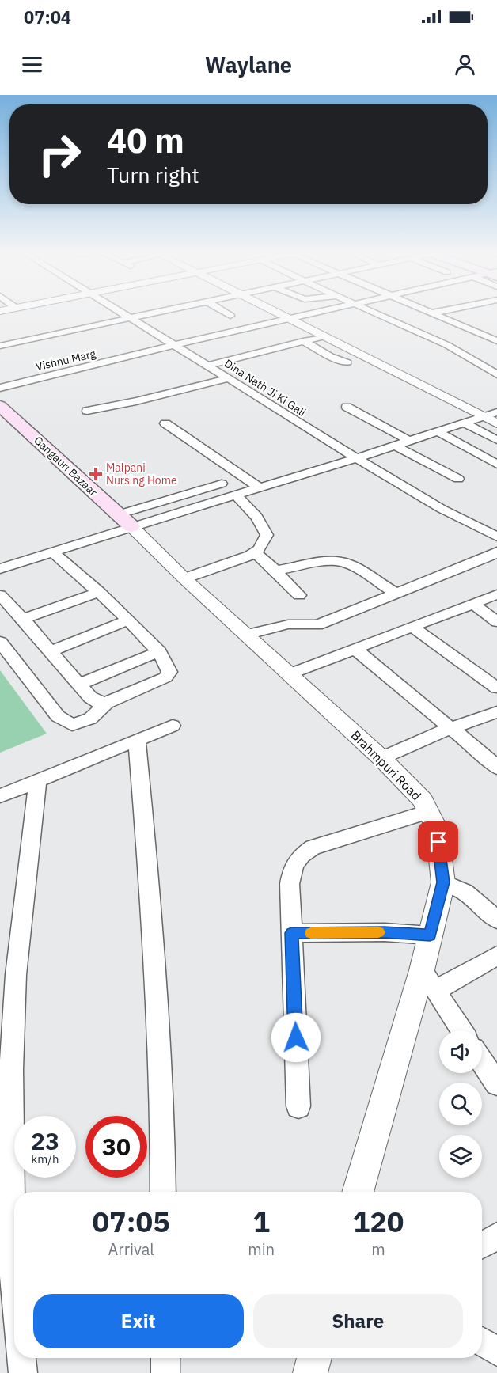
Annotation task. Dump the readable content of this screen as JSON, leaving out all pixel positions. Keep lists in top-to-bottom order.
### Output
{
  "streets": {
    "main road": ["Gangauri Bazaar"],
    "street": ["Vishnu Marg", "Dina Nath Ji Ki Gali", "Brahmpuri Road"]
  },
  "crossings": [
    ["Vishnu Marg", "Dina Nath Ji Ki Gali"],
    ["Gangauri Bazaar", "Brahmpuri Road"]
  ],
  "places": {
    "health": ["Malpani Nursing Home"]
  },
  "page": {
    "status": "07:04",
    "header": "Waylane",
    "turn": ["40 m", "Turn right"],
    "speed": "23 km/h",
    "limit": "30",
    "eta": [
      "07:05",
      "Arrival",
      "1",
      "min",
      "120",
      "m"
    ],
    "buttons": ["Exit", "Share"]
  }
}
